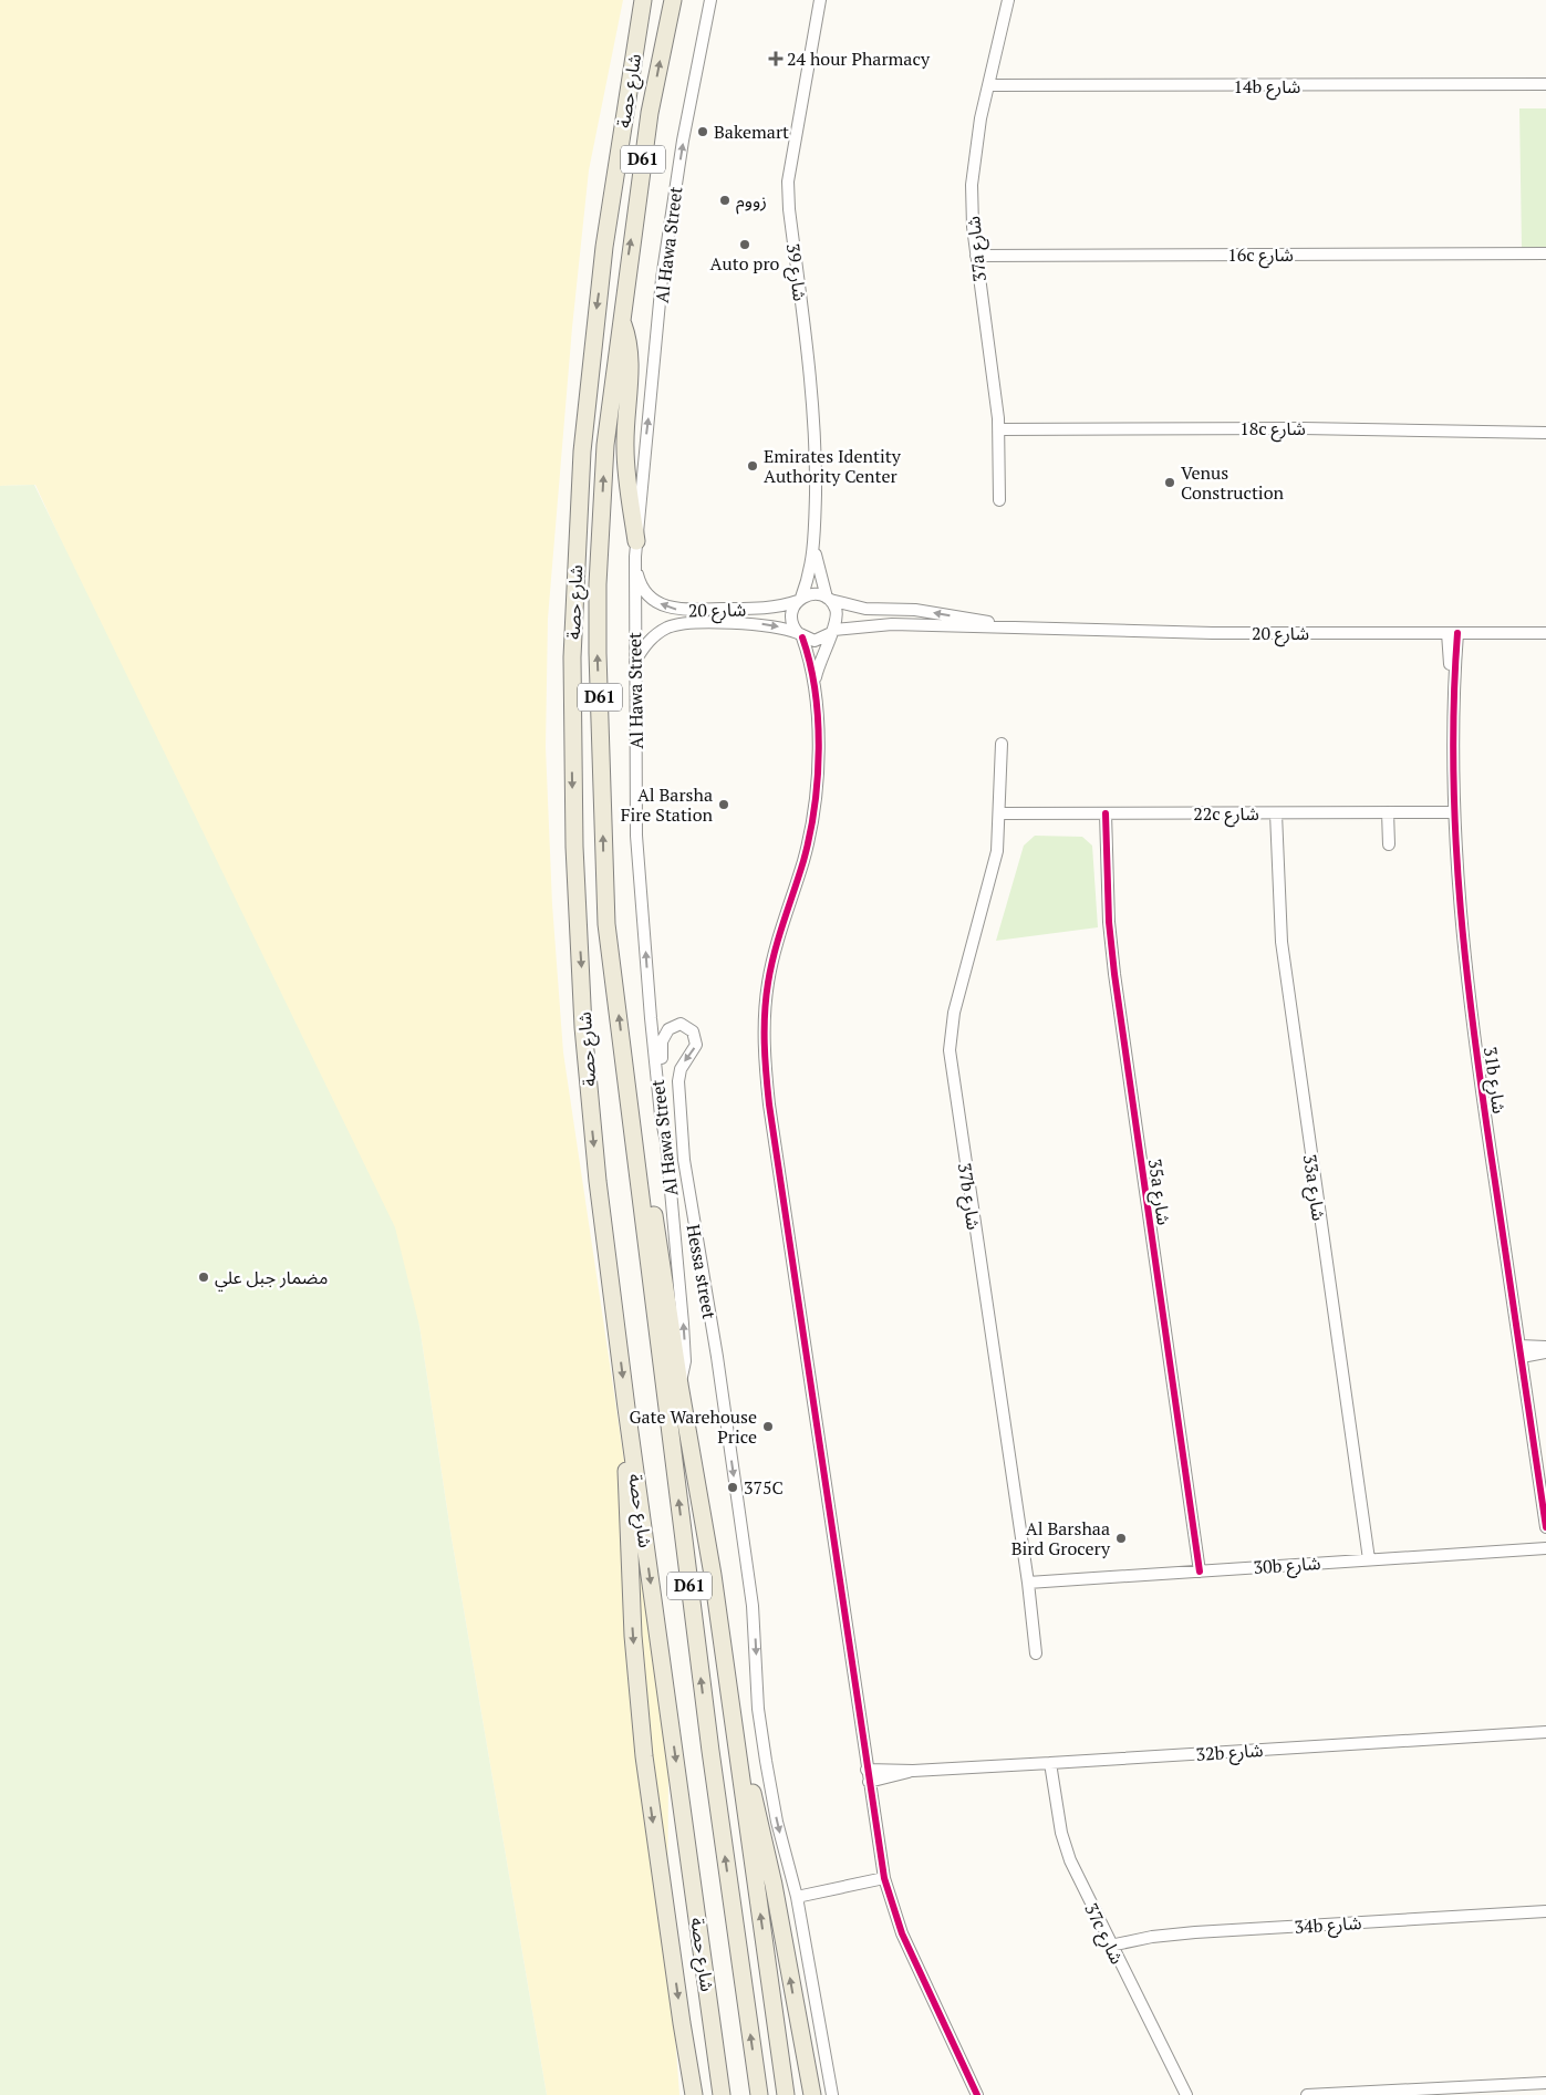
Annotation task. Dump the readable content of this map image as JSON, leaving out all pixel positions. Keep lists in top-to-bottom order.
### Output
{
  "streets": {
    "main road": ["شارع حصة", "D61"],
    "street": [
      "14b شارع",
      "Al Hawa Street",
      "37a شارع",
      "16c شارع",
      "شارع 39",
      "18c شارع",
      "شارع 20",
      "22c شارع",
      "31b شارع",
      "33a شارع",
      "35a شارع",
      "37b شارع",
      "Hessa street",
      "30b شارع",
      "32b شارع",
      "34b شارع",
      "37c شارع"
    ]
  },
  "crossings": [
    ["14b شارع", "37a شارع"],
    ["شارع حصة", "D61"],
    ["شارع حصة", "Al Hawa Street"],
    ["Al Hawa Street", "شارع 20"],
    ["Al Hawa Street", "Hessa street"],
    ["37a شارع", "16c شارع"],
    ["37a شارع", "18c شارع"],
    ["شارع 39", "شارع 20"],
    ["شارع 20", "31b شارع"],
    ["22c شارع", "31b شارع"],
    ["22c شارع", "33a شارع"],
    ["22c شارع", "35a شارع"],
    ["22c شارع", "37b شارع"],
    ["33a شارع", "30b شارع"],
    ["35a شارع", "30b شارع"],
    ["37b شارع", "30b شارع"],
    ["32b شارع", "37c شارع"],
    ["34b شارع", "37c شارع"]
  ],
  "one_way": ["Al Hawa Street"],
  "places": {
    "health": ["24 hour Pharmacy"],
    "other": [
      "Bakemart",
      "زووم",
      "Auto pro",
      "Emirates Identity Authority Center",
      "Venus Construction",
      "Al Barsha Fire Station",
      "مضمار جبل علي",
      "Gate Warehouse Price",
      "375C",
      "Al Barshaa Bird Grocery"
    ]
  }
}
